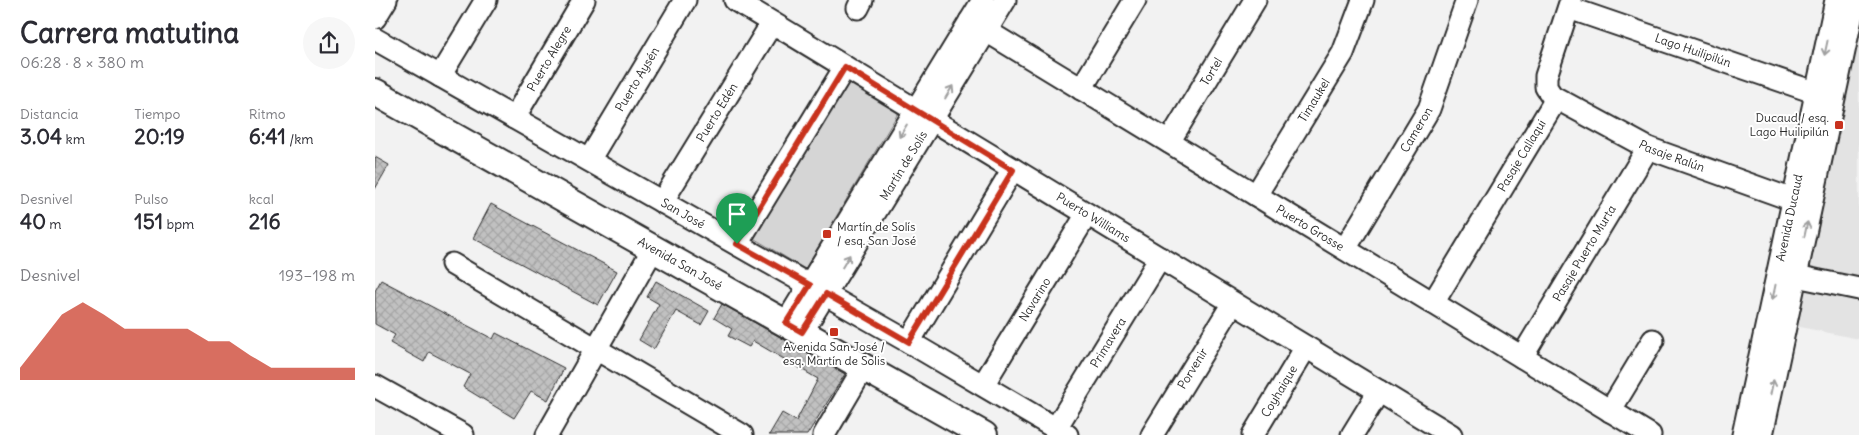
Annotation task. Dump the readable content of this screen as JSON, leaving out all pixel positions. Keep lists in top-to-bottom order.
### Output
{
  "streets": {
    "main road": ["Avenida San José"],
    "street": [
      "Lago Huilipilún",
      "Puerto Alegre",
      "Tortel",
      "Puerto Aysén",
      "Timaukel",
      "Puerto Edén",
      "Cameron",
      "Pasaje Callaqui",
      "Pasaje Ralún",
      "Martín de Solís",
      "San José",
      "Avenida Ducaud",
      "Puerto Williams",
      "Puerto Grosse",
      "Pasaje Puerto Murta",
      "Navarino",
      "Primavera",
      "Porvenir",
      "Coyhaique"
    ]
  },
  "crossings": [
    ["Lago Huilipilún", "Avenida Ducaud"],
    ["Puerto Alegre", "San José"],
    ["Tortel", "Puerto Grosse"],
    ["Puerto Aysén", "San José"],
    ["Timaukel", "Puerto Grosse"],
    ["Puerto Edén", "San José"],
    ["Puerto Edén", "Puerto Williams"],
    ["Cameron", "Puerto Grosse"],
    ["Pasaje Callaqui", "Pasaje Ralún"],
    ["Pasaje Callaqui", "Puerto Grosse"],
    ["Pasaje Ralún", "Avenida Ducaud"],
    ["Pasaje Ralún", "Pasaje Puerto Murta"],
    ["Martín de Solís", "San José"],
    ["Martín de Solís", "Puerto Williams"],
    ["Martín de Solís", "Puerto Grosse"],
    ["Martín de Solís", "Avenida San José"],
    ["San José", "Navarino"],
    ["San José", "Primavera"],
    ["Puerto Williams", "Navarino"],
    ["Puerto Williams", "Primavera"],
    ["Puerto Williams", "Porvenir"],
    ["Puerto Williams", "Coyhaique"],
    ["Puerto Grosse", "Pasaje Puerto Murta"]
  ],
  "places": {
    "transit": ["Ducaud / esq. Lago Huilipilún", "Martín de Solís / esq. San José", "Avenida San José / esq. Martín de Solis"]
  },
  "page": {
    "heading": ["Carrera matutina", "06:28 · 8 × 380 m"],
    "stats": [
      ["Distancia", "3.04 km"],
      ["Tiempo", "20:19"],
      ["Ritmo", "6:41 /km"],
      ["Desnivel", "40 m"],
      ["Pulso", "151 bpm"],
      ["kcal", "216"]
    ],
    "chart": ["Desnivel", "193–198 m"]
  }
}
